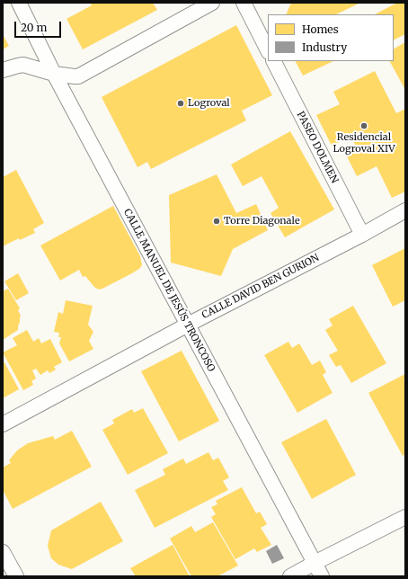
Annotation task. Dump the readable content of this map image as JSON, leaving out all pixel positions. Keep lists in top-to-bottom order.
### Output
{
  "streets": {
    "street": ["PASEO DOLMEN", "CALLE DAVID BEN GURION", "CALLE MANUEL DE JESÚS TRONCOSO"]
  },
  "crossings": [
    ["PASEO DOLMEN", "CALLE DAVID BEN GURION"],
    ["CALLE DAVID BEN GURION", "CALLE MANUEL DE JESÚS TRONCOSO"]
  ],
  "places": ["Logroval", "Residencial Logroval XIV", "Torre Diagonale"],
  "legend": ["Homes", "Industry"],
  "scale_bar": "20 m"
}
